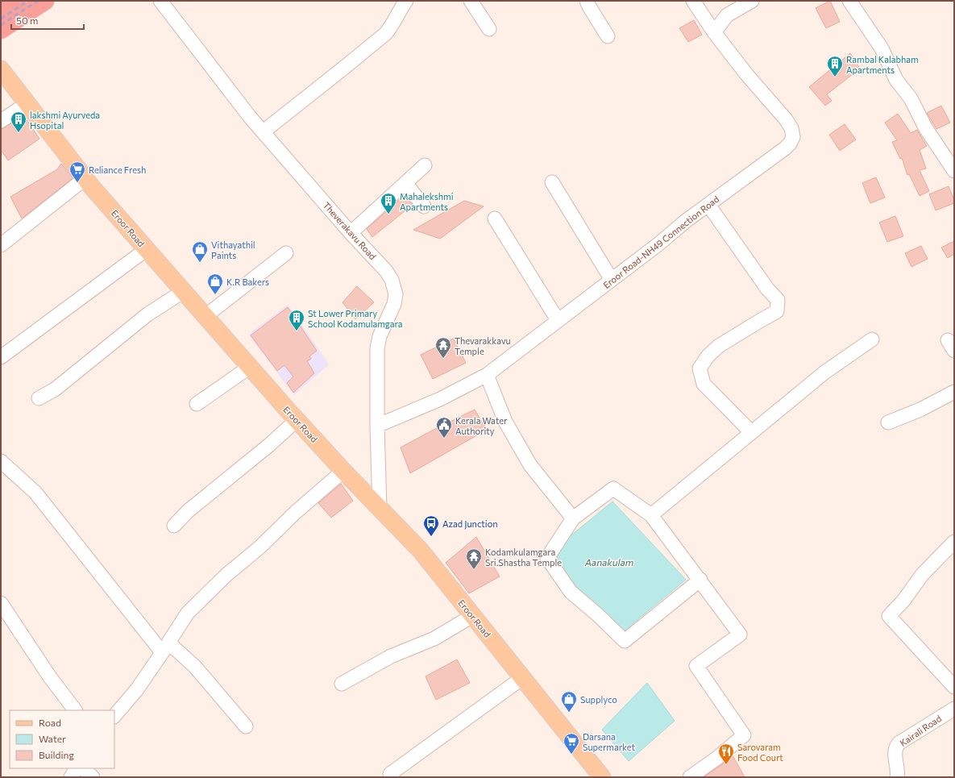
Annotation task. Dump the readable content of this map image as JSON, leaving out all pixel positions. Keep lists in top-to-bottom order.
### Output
{
  "streets": {
    "main road": ["Eroor Road"],
    "street": ["Theverakavu Road", "Eroor Road-NH49 Connection Road", "Kairali Road"]
  },
  "crossings": [
    ["Eroor Road", "Theverakavu Road"],
    ["Theverakavu Road", "Eroor Road-NH49 Connection Road"]
  ],
  "water": ["Aanakulam"],
  "places": {
    "building": [
      "Rambal Kalabham Apartments",
      "lakshmi Ayurveda Hsopital",
      "Mahalekshmi Apartments",
      "St Lower Primary School Kodamulamgara"
    ],
    "supermarket": ["Reliance Fresh", "Darsana Supermarket"],
    "shop": ["Vithayathil Paints", "K.R Bakers", "Supplyco"],
    "temple": ["Thevarakkavu Temple", "Kodamkulamgara Sri.Shastha Temple"],
    "public building": ["Kerala Water Authority"],
    "bus stop": ["Azad Junction"],
    "restaurant": ["Sarovaram Food Court"]
  },
  "legend": ["Road", "Water", "Building"],
  "scale_bar": "50 m"
}
